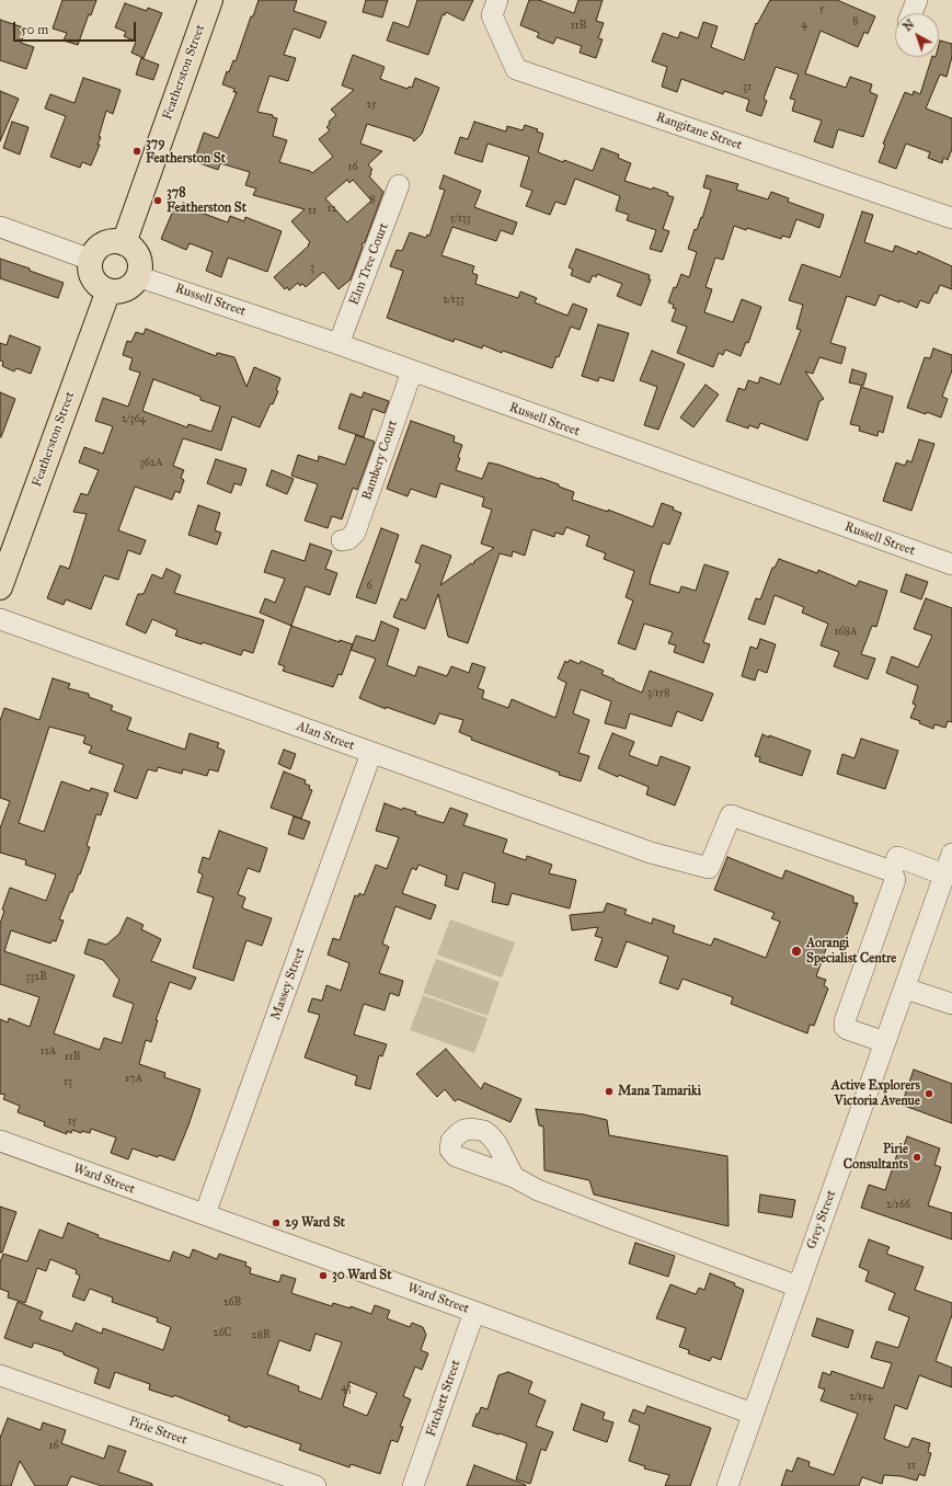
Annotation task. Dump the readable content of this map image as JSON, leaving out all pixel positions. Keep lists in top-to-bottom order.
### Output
{
  "streets": {
    "main road": ["Featherston Street"],
    "street": [
      "Rangitane Street",
      "Elm Tree Court",
      "Russell Street",
      "Bambery Court",
      "Alan Street",
      "Massey Street",
      "Ward Street",
      "Grey Street",
      "Fitchett Street",
      "Pirie Street"
    ]
  },
  "crossings": [
    ["Featherston Street", "Russell Street"],
    ["Elm Tree Court", "Russell Street"],
    ["Russell Street", "Bambery Court"],
    ["Alan Street", "Massey Street"],
    ["Massey Street", "Ward Street"],
    ["Ward Street", "Grey Street"],
    ["Ward Street", "Fitchett Street"]
  ],
  "places": [
    "379 Featherston St",
    "378 Featherston St",
    "Aorangi Specialist Centre",
    "Mana Tamariki",
    "Active Explorers Victoria Avenue",
    "Pirie Consultants",
    "29 Ward St",
    "30 Ward St"
  ],
  "house_numbers": [
    "5",
    "8",
    "4",
    "11B",
    "31",
    "25",
    "16",
    "8",
    "12",
    "11",
    "5/133",
    "3",
    "2/133",
    "2/364",
    "362A",
    "6",
    "168A",
    "3/158",
    "332B",
    "11A",
    "11B",
    "17A",
    "13",
    "15",
    "2/166",
    "26B",
    "26C",
    "28B",
    "43",
    "2/154",
    "16",
    "11"
  ],
  "scale_bar": "50 m",
  "north": "top left"
}
